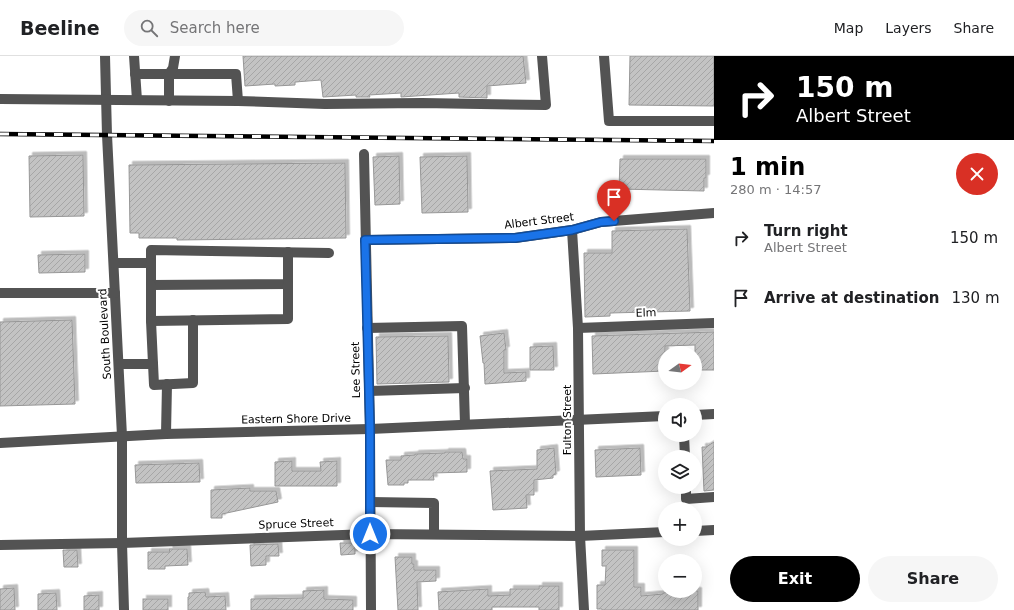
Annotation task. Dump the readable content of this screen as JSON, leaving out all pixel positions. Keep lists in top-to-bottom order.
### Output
{
  "streets": {
    "street": [
      "Albert Street",
      "Elm",
      "South Boulevard",
      "Lee Street",
      "Eastern Shore Drive",
      "Fulton Street",
      "Spruce Street"
    ]
  },
  "crossings": [
    ["Albert Street", "Lee Street"],
    ["Albert Street", "Fulton Street"],
    ["Elm", "Fulton Street"],
    ["South Boulevard", "Eastern Shore Drive"],
    ["South Boulevard", "Spruce Street"],
    ["Lee Street", "Eastern Shore Drive"],
    ["Lee Street", "Spruce Street"],
    ["Eastern Shore Drive", "Fulton Street"],
    ["Fulton Street", "Spruce Street"]
  ],
  "north": "right",
  "page": {
    "header": "Beeline",
    "search": "Search here",
    "nav": ["Map", "Layers", "Share"],
    "turn": ["150 m", "Albert Street"],
    "heading": ["1 min", "280 m · 14:57"],
    "list": [
      {
        "name": "Turn right",
        "note": "Albert Street",
        "value": "150 m"
      },
      {
        "name": "Arrive at destination",
        "value": "130 m"
      }
    ],
    "map_buttons": ["+", "−"],
    "buttons": ["Exit", "Share"]
  }
}
